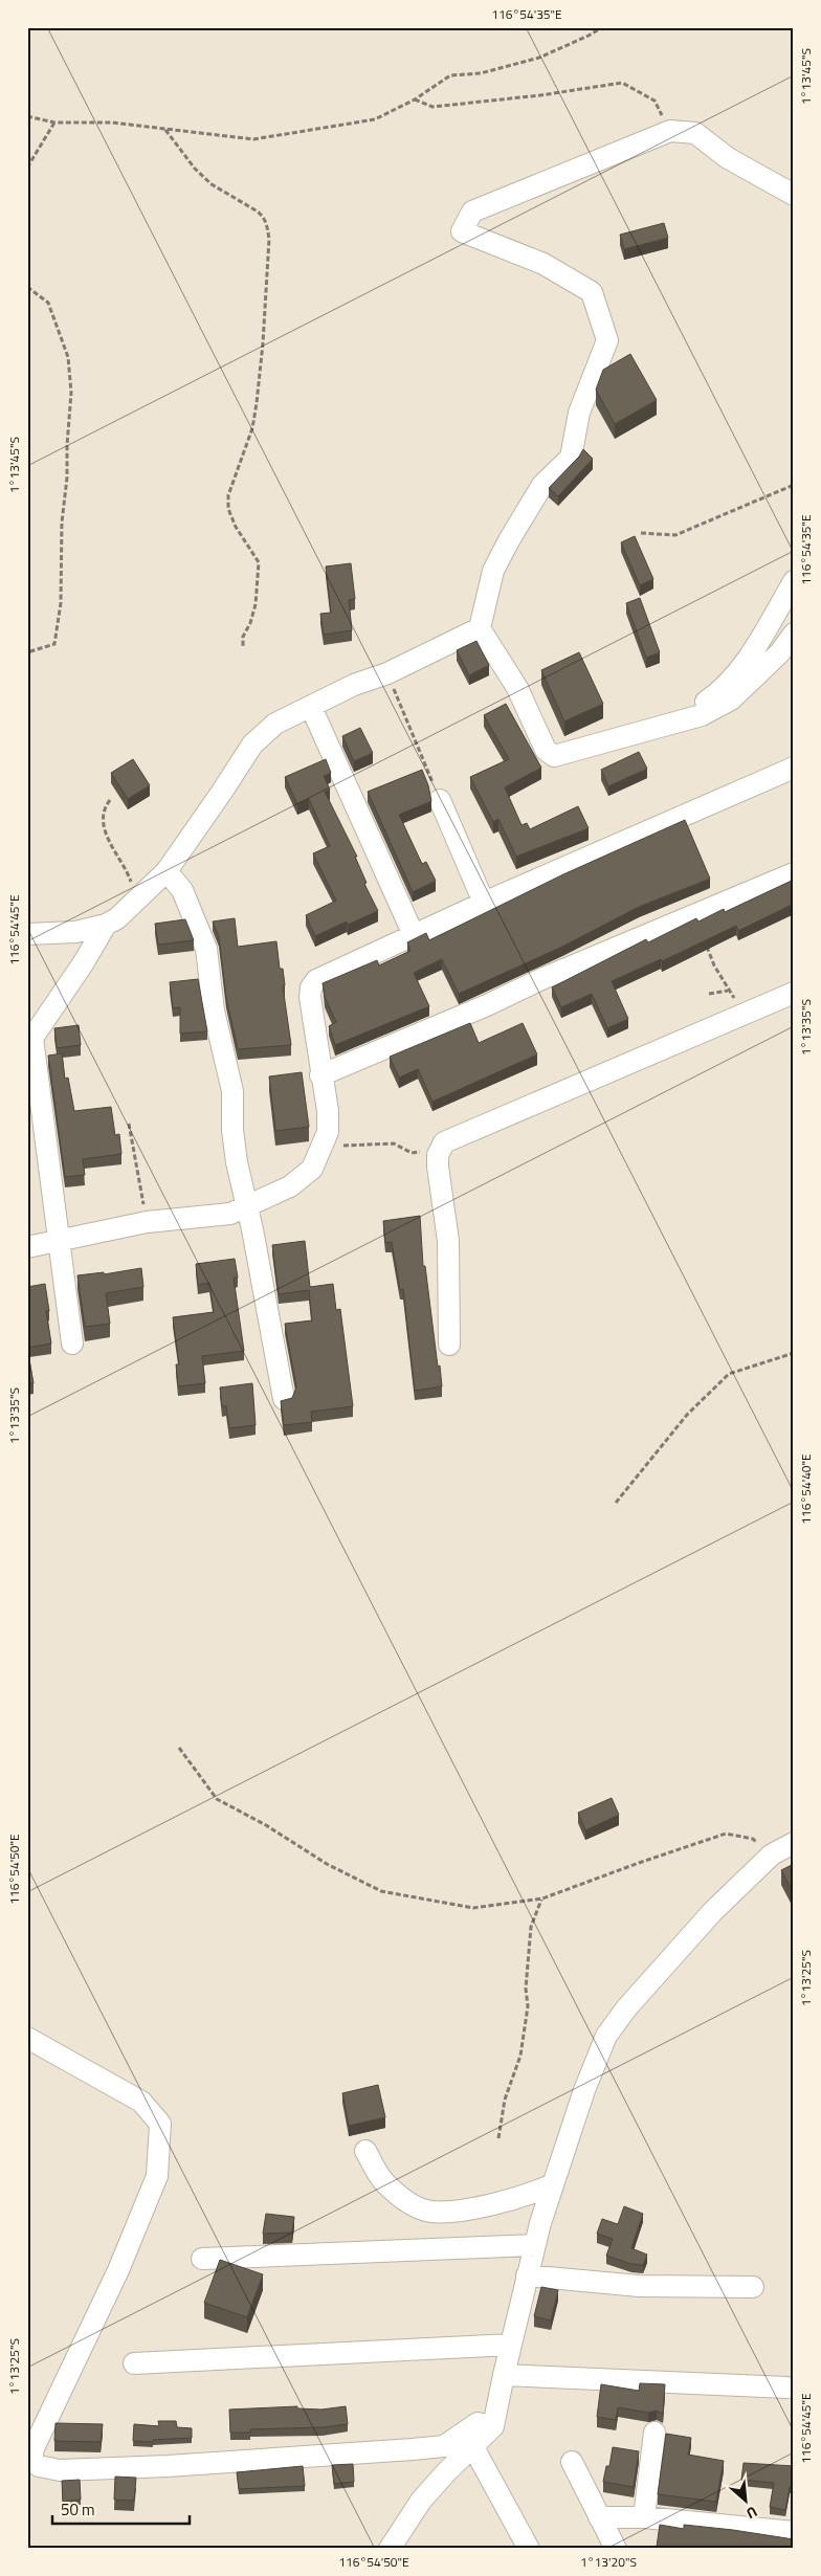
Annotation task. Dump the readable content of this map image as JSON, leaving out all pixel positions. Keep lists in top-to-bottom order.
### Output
{
  "scale_bar": "50 m",
  "north": "bottom right",
  "coordinates": [
    "116°54'35\"E",
    "1°13'45\"S",
    "116°54'45\"E",
    "1°13'35\"S",
    "116°54'40\"E",
    "116°54'50\"E",
    "1°13'25\"S",
    "1°13'20\"S"
  ]
}
